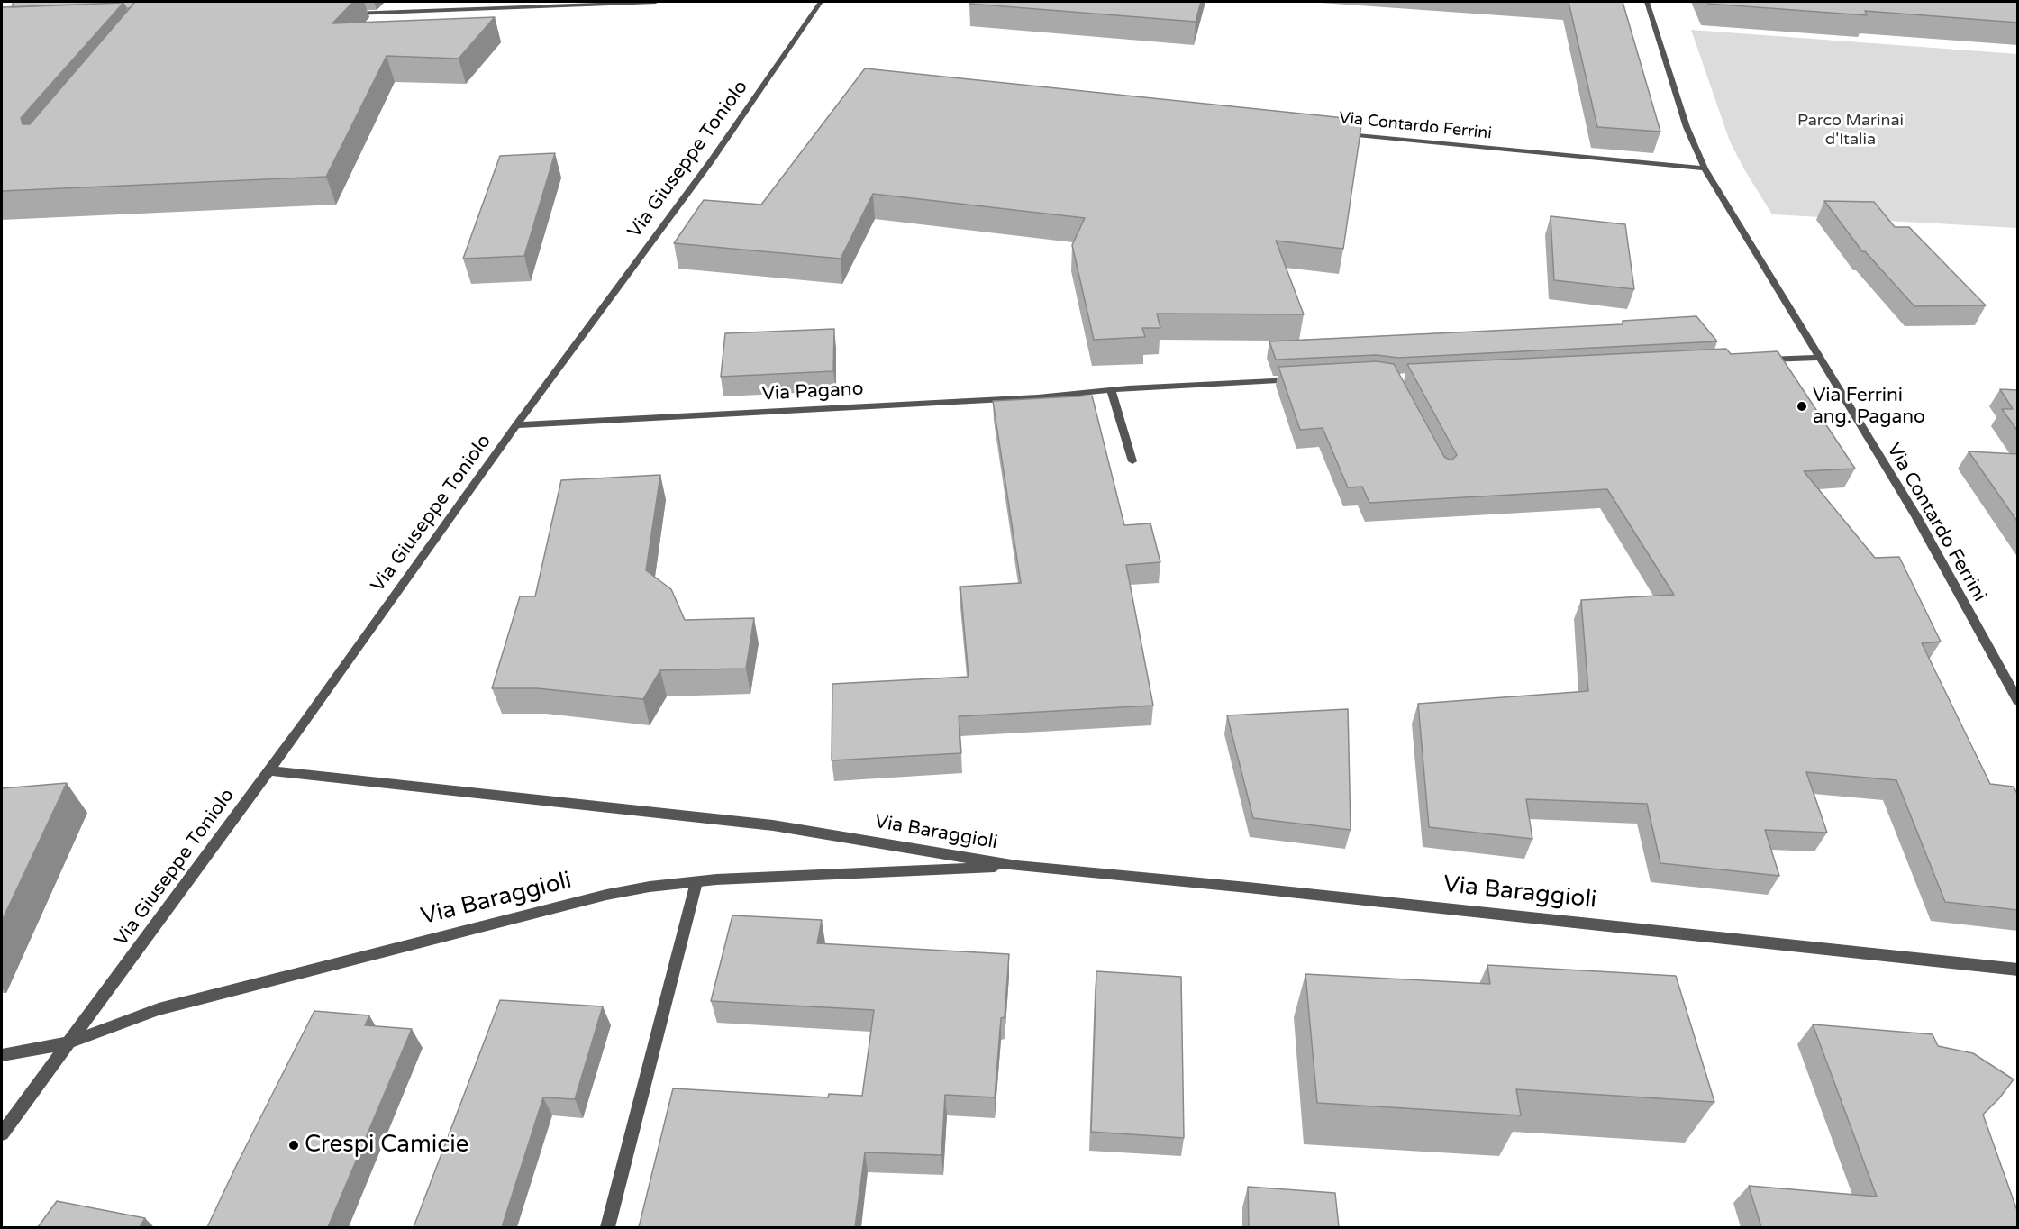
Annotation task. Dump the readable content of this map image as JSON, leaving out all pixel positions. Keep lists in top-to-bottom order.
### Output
{
  "streets": {
    "street": [
      "Via Contardo Ferrini",
      "Via Giuseppe Toniolo",
      "Via Pagano",
      "Via Baraggioli"
    ]
  },
  "crossings": [
    ["Via Giuseppe Toniolo", "Via Pagano"],
    ["Via Giuseppe Toniolo", "Via Baraggioli"]
  ],
  "parks": ["Parco Marinai d'Italia"],
  "places": ["Via Ferrini ang. Pagano", "Crespi Camicie"]
}
